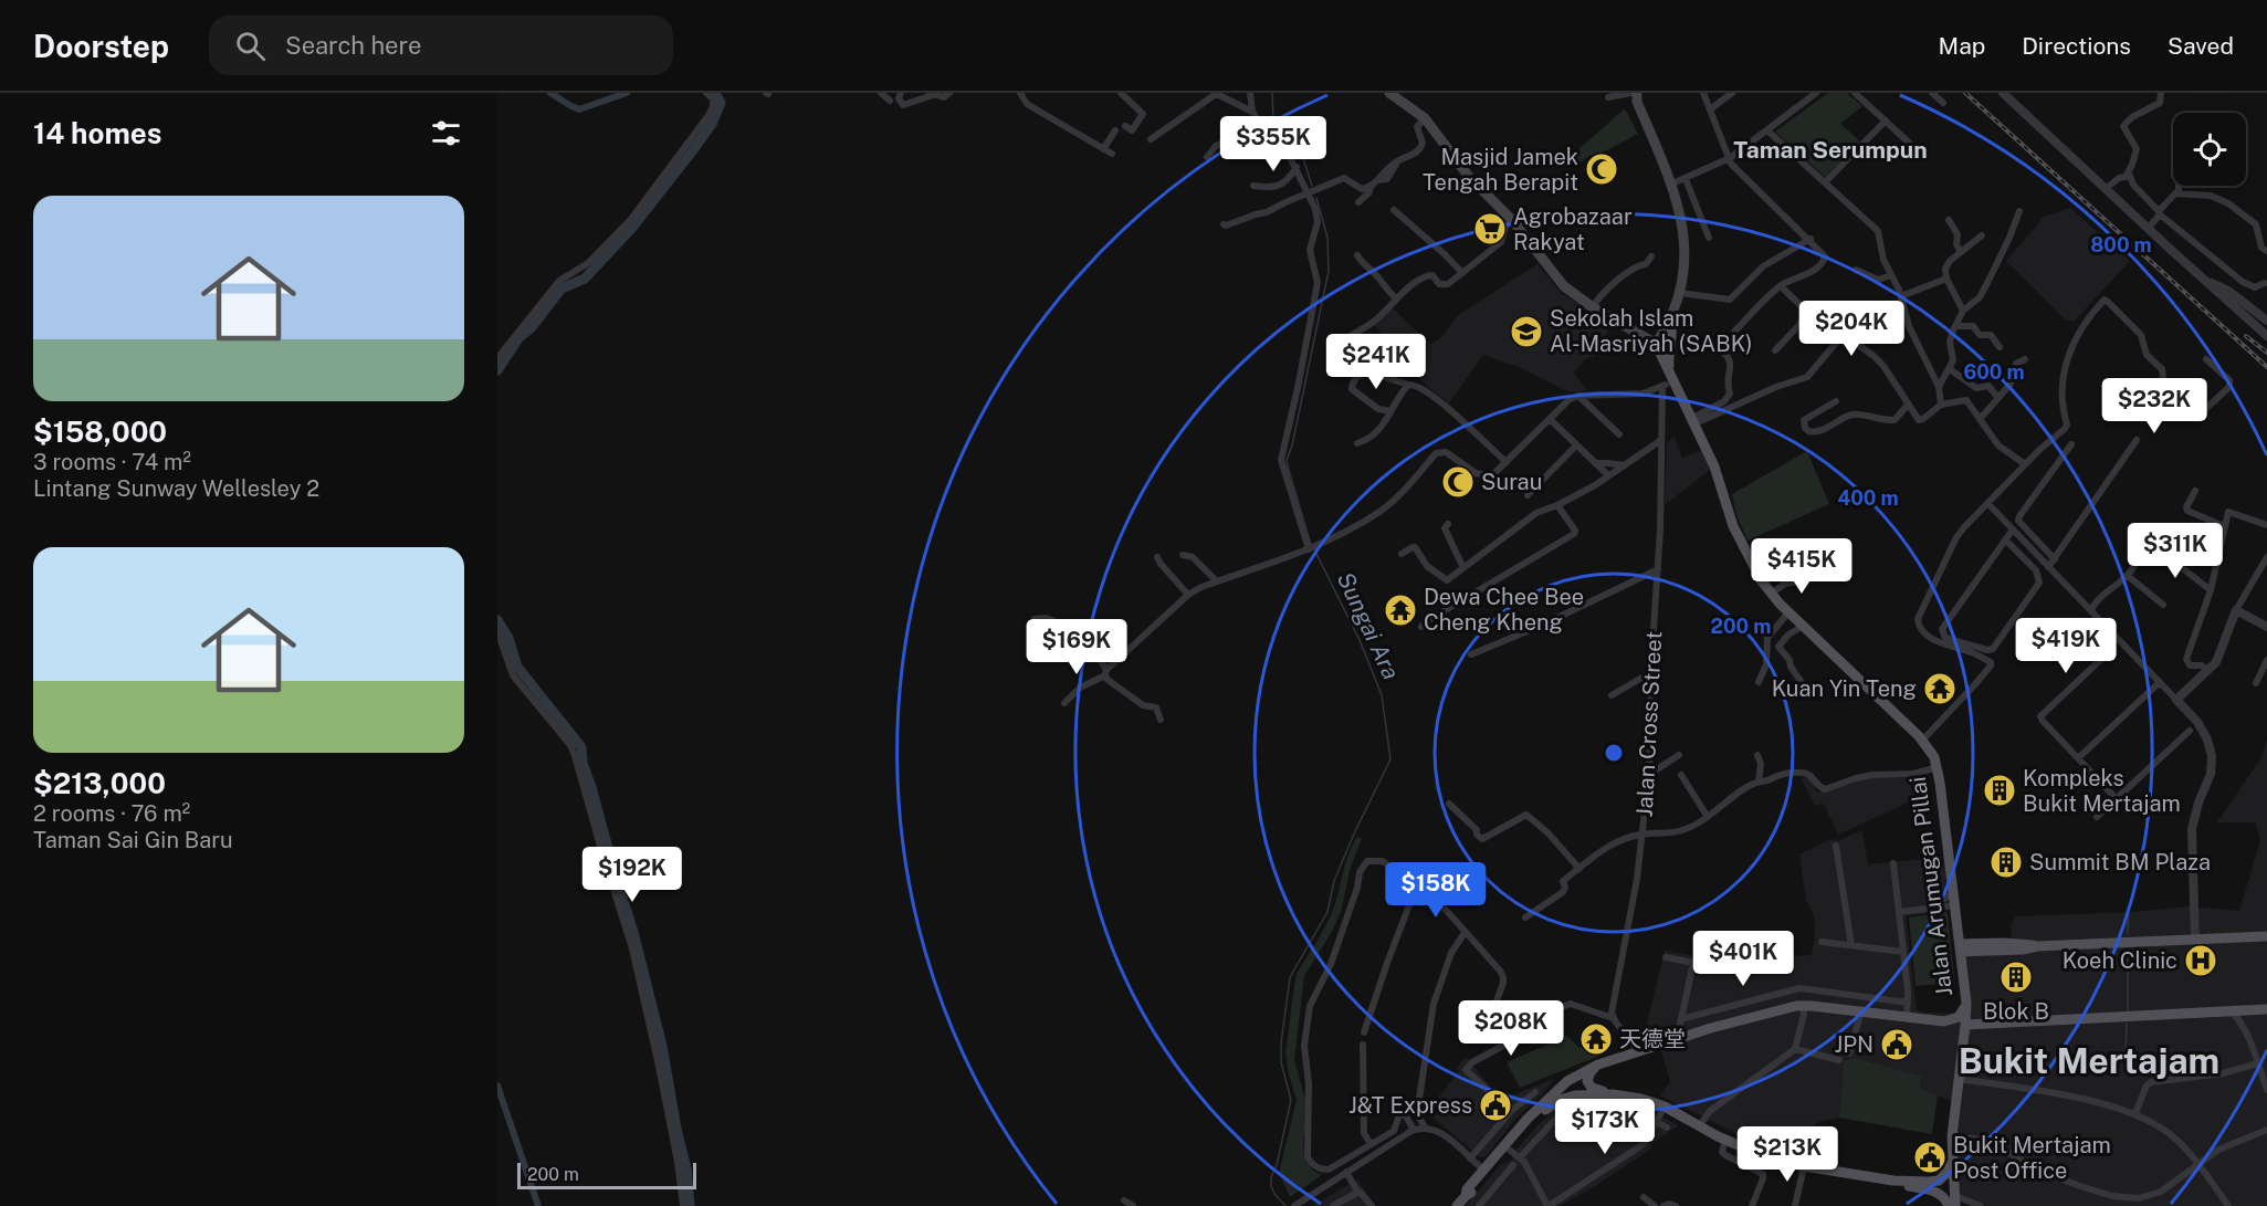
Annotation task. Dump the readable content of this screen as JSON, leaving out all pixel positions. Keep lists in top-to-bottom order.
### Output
{
  "streets": {
    "main road": ["Jalan Arumugan Pillai"],
    "street": ["Jalan Cross Street"]
  },
  "districts": ["Taman Serumpun", "Bukit Mertajam"],
  "water": ["Sungai Ara"],
  "places": {
    "mosque": ["Masjid Jamek Tengah Berapit", "Surau"],
    "supermarket": ["Agrobazaar Rakyat"],
    "school or university": ["Sekolah Islam Al-Masriyah (SABK)"],
    "temple": ["Dewa Chee Bee Cheng Kheng", "Kuan Yin Teng", "天德堂"],
    "building": ["Kompleks Bukit Mertajam", "Summit BM Plaza", "Blok B"],
    "hospital": ["Koeh Clinic"],
    "public building": ["JPN", "J&T Express", "Bukit Mertajam Post Office"]
  },
  "scale_bar": "200 m",
  "page": {
    "header": "Doorstep",
    "search": "Search here",
    "nav": ["Map", "Directions", "Saved"],
    "heading": "14 homes",
    "price": [
      "$355K",
      "$204K",
      "$241K",
      "$232K",
      "$311K",
      "$415K",
      "$419K",
      "$169K",
      "$192K",
      "$158K",
      "$401K",
      "$208K",
      "$173K",
      "$213K"
    ],
    "list": [
      {
        "name": "$158,000",
        "note": "3 rooms · 74 m² · Lintang Sunway Wellesley 2"
      },
      {
        "name": "$213,000",
        "note": "2 rooms · 76 m² · Taman Sai Gin Baru"
      }
    ],
    "scale": "200 m"
  },
  "rings": [
    "800 m",
    "600 m",
    "400 m",
    "200 m"
  ]
}
